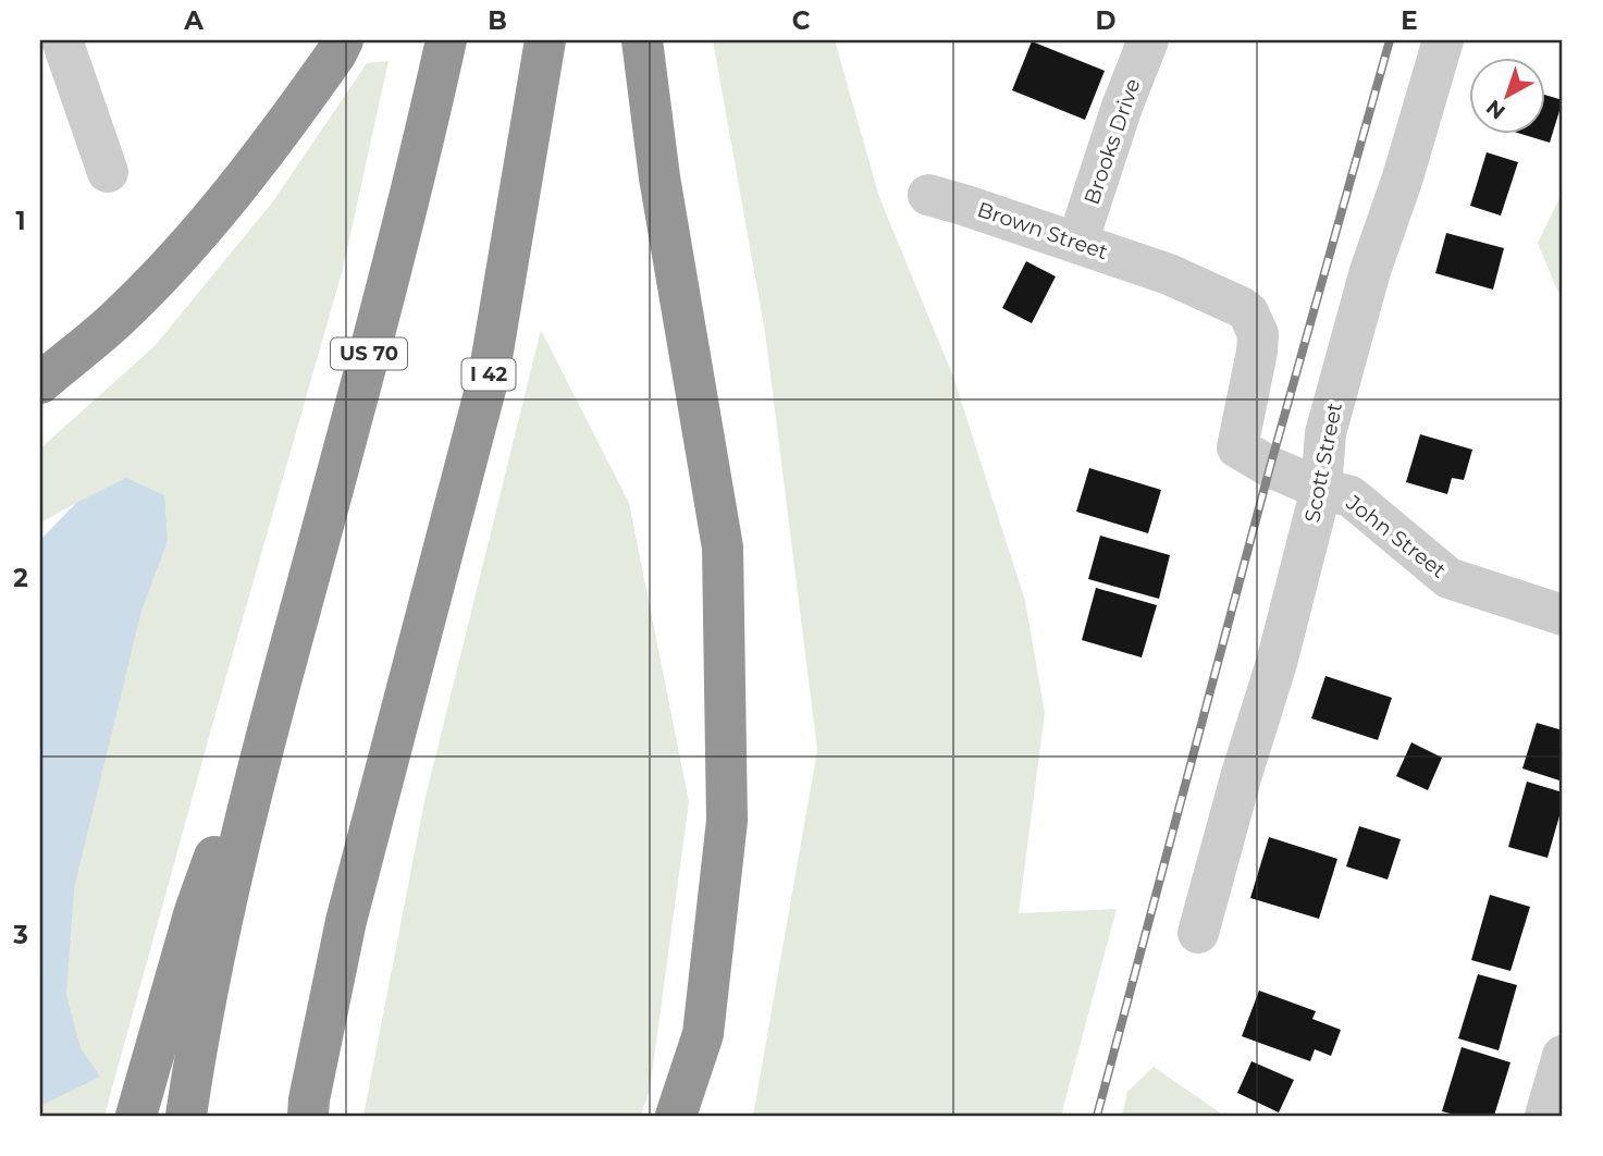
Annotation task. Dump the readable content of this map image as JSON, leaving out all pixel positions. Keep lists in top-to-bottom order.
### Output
{
  "streets": {
    "highway": ["US 70", "I 42"],
    "street": [
      "Brooks Drive",
      "Brown Street",
      "Scott Street",
      "John Street"
    ]
  },
  "crossings": [
    ["Brooks Drive", "Brown Street"],
    ["Brown Street", "John Street"],
    ["Scott Street", "John Street"]
  ],
  "north": "bottom left",
  "grid": {
    "columns": [
      "A",
      "B",
      "C",
      "D",
      "E"
    ],
    "rows": ["1", "2", "3"]
  }
}
